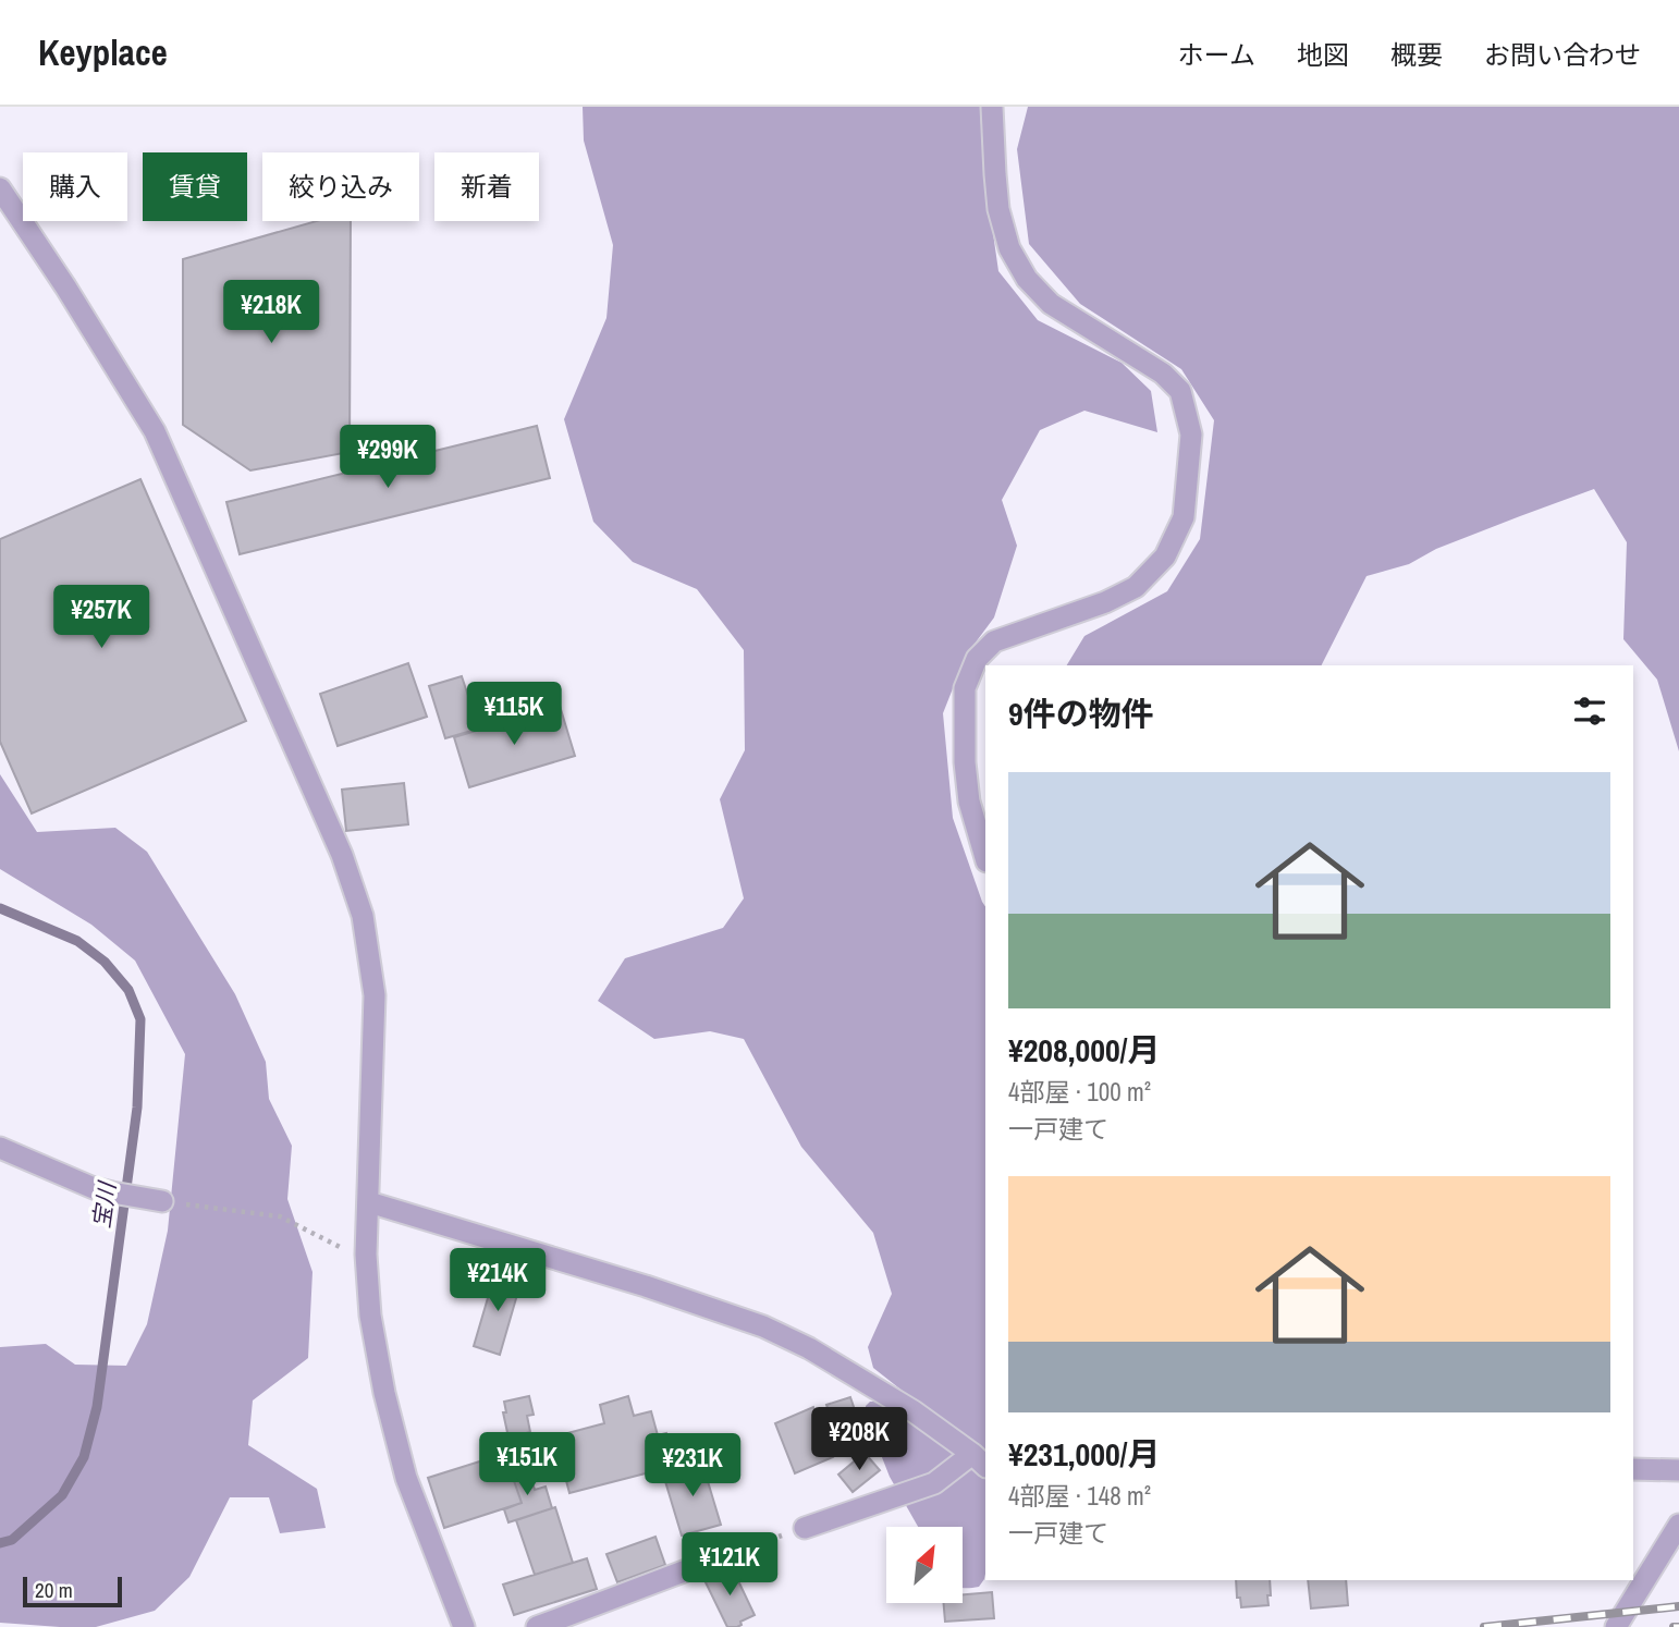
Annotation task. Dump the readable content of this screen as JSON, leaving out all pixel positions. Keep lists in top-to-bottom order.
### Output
{
  "water": ["宝川"],
  "scale_bar": "20 m",
  "north": "top right",
  "page": {
    "header": "Keyplace",
    "nav": [
      "ホーム",
      "地図",
      "概要",
      "お問い合わせ"
    ],
    "chip": [
      "購入",
      "賃貸",
      "絞り込み",
      "新着"
    ],
    "price": [
      "¥218K",
      "¥299K",
      "¥257K",
      "¥115K",
      "¥214K",
      "¥208K",
      "¥151K",
      "¥231K",
      "¥121K"
    ],
    "heading": "9件の物件",
    "list": [
      {
        "name": "¥208,000/月",
        "note": "4部屋 · 100 m² · 一戸建て"
      },
      {
        "name": "¥231,000/月",
        "note": "4部屋 · 148 m² · 一戸建て"
      }
    ],
    "scale": "20 m"
  }
}
